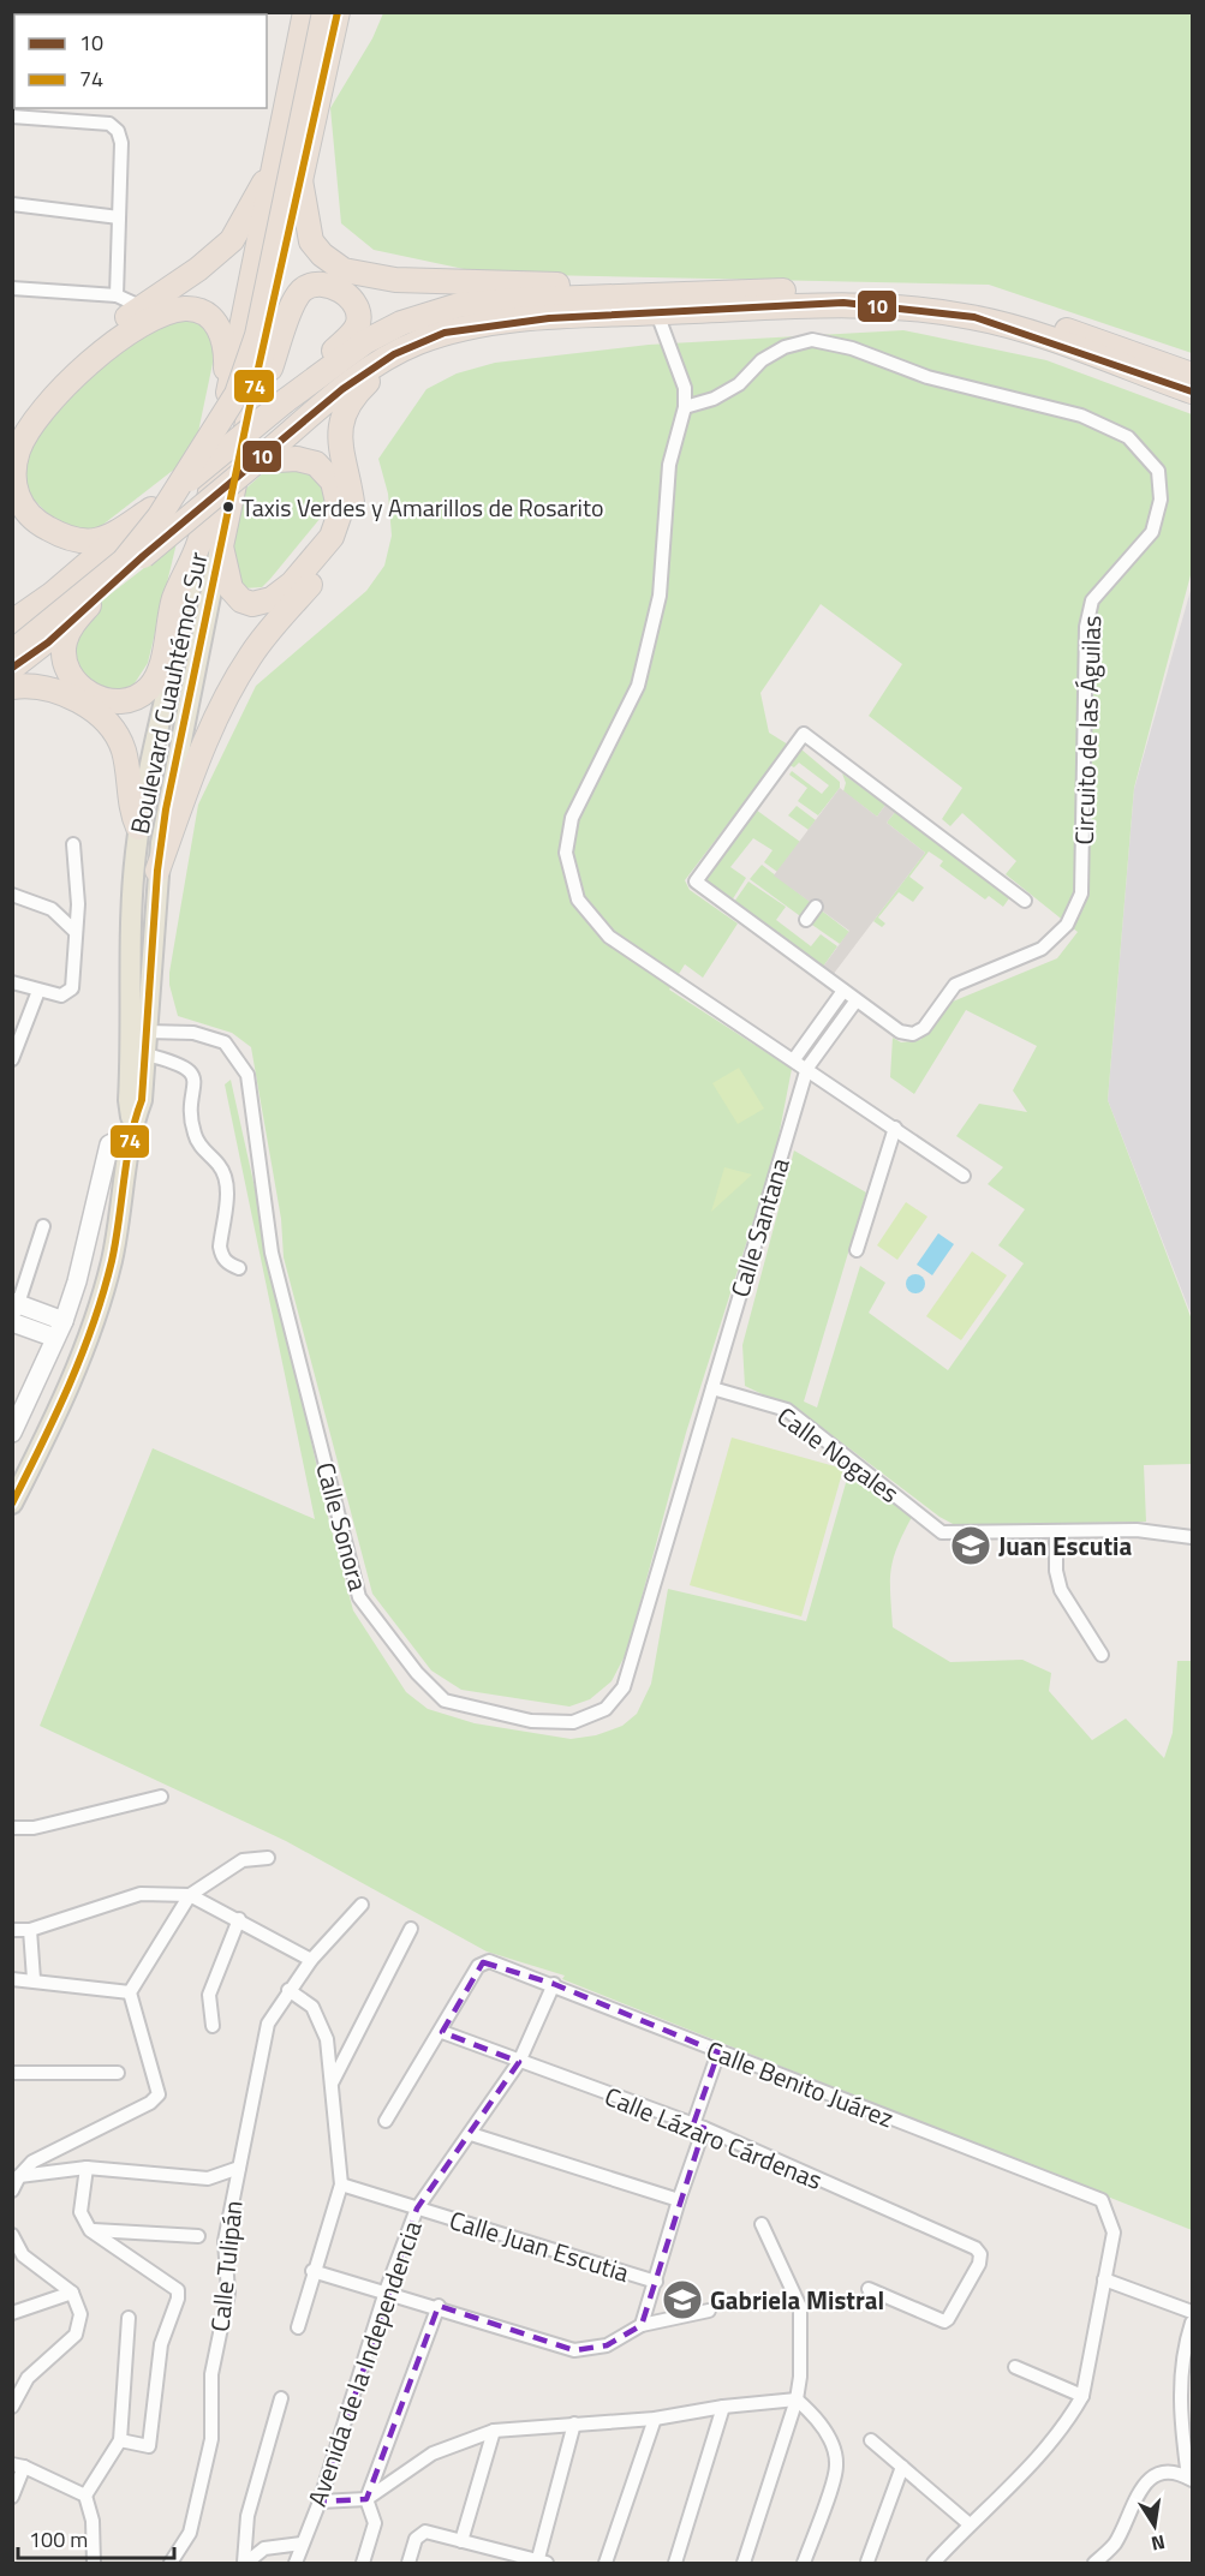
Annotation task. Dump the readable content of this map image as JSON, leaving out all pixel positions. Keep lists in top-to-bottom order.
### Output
{
  "streets": {
    "highway": ["Boulevard Cuauhtémoc Sur"],
    "street": [
      "Circuito de las Águilas",
      "Calle Santana",
      "Calle Nogales",
      "Calle Sonora",
      "Calle Benito Juárez",
      "Calle Lázaro Cárdenas",
      "Calle Juan Escutia",
      "Calle Tulipán",
      "Avenida de la Independencia"
    ]
  },
  "crossings": [
    ["Boulevard Cuauhtémoc Sur", "Calle Sonora"],
    ["Circuito de las Águilas", "Calle Santana"],
    ["Calle Santana", "Calle Nogales"],
    ["Calle Santana", "Calle Sonora"],
    ["Calle Nogales", "Calle Sonora"],
    ["Calle Benito Juárez", "Calle Lázaro Cárdenas"],
    ["Calle Benito Juárez", "Avenida de la Independencia"],
    ["Calle Lázaro Cárdenas", "Avenida de la Independencia"],
    ["Calle Juan Escutia", "Avenida de la Independencia"]
  ],
  "places": {
    "other": ["Taxis Verdes y Amarillos de Rosarito"],
    "school or university": ["Juan Escutia", "Gabriela Mistral"]
  },
  "lines": ["transit line 74", "transit line 10"],
  "legend": ["10", "74"],
  "scale_bar": "100 m",
  "north": "bottom"
}
